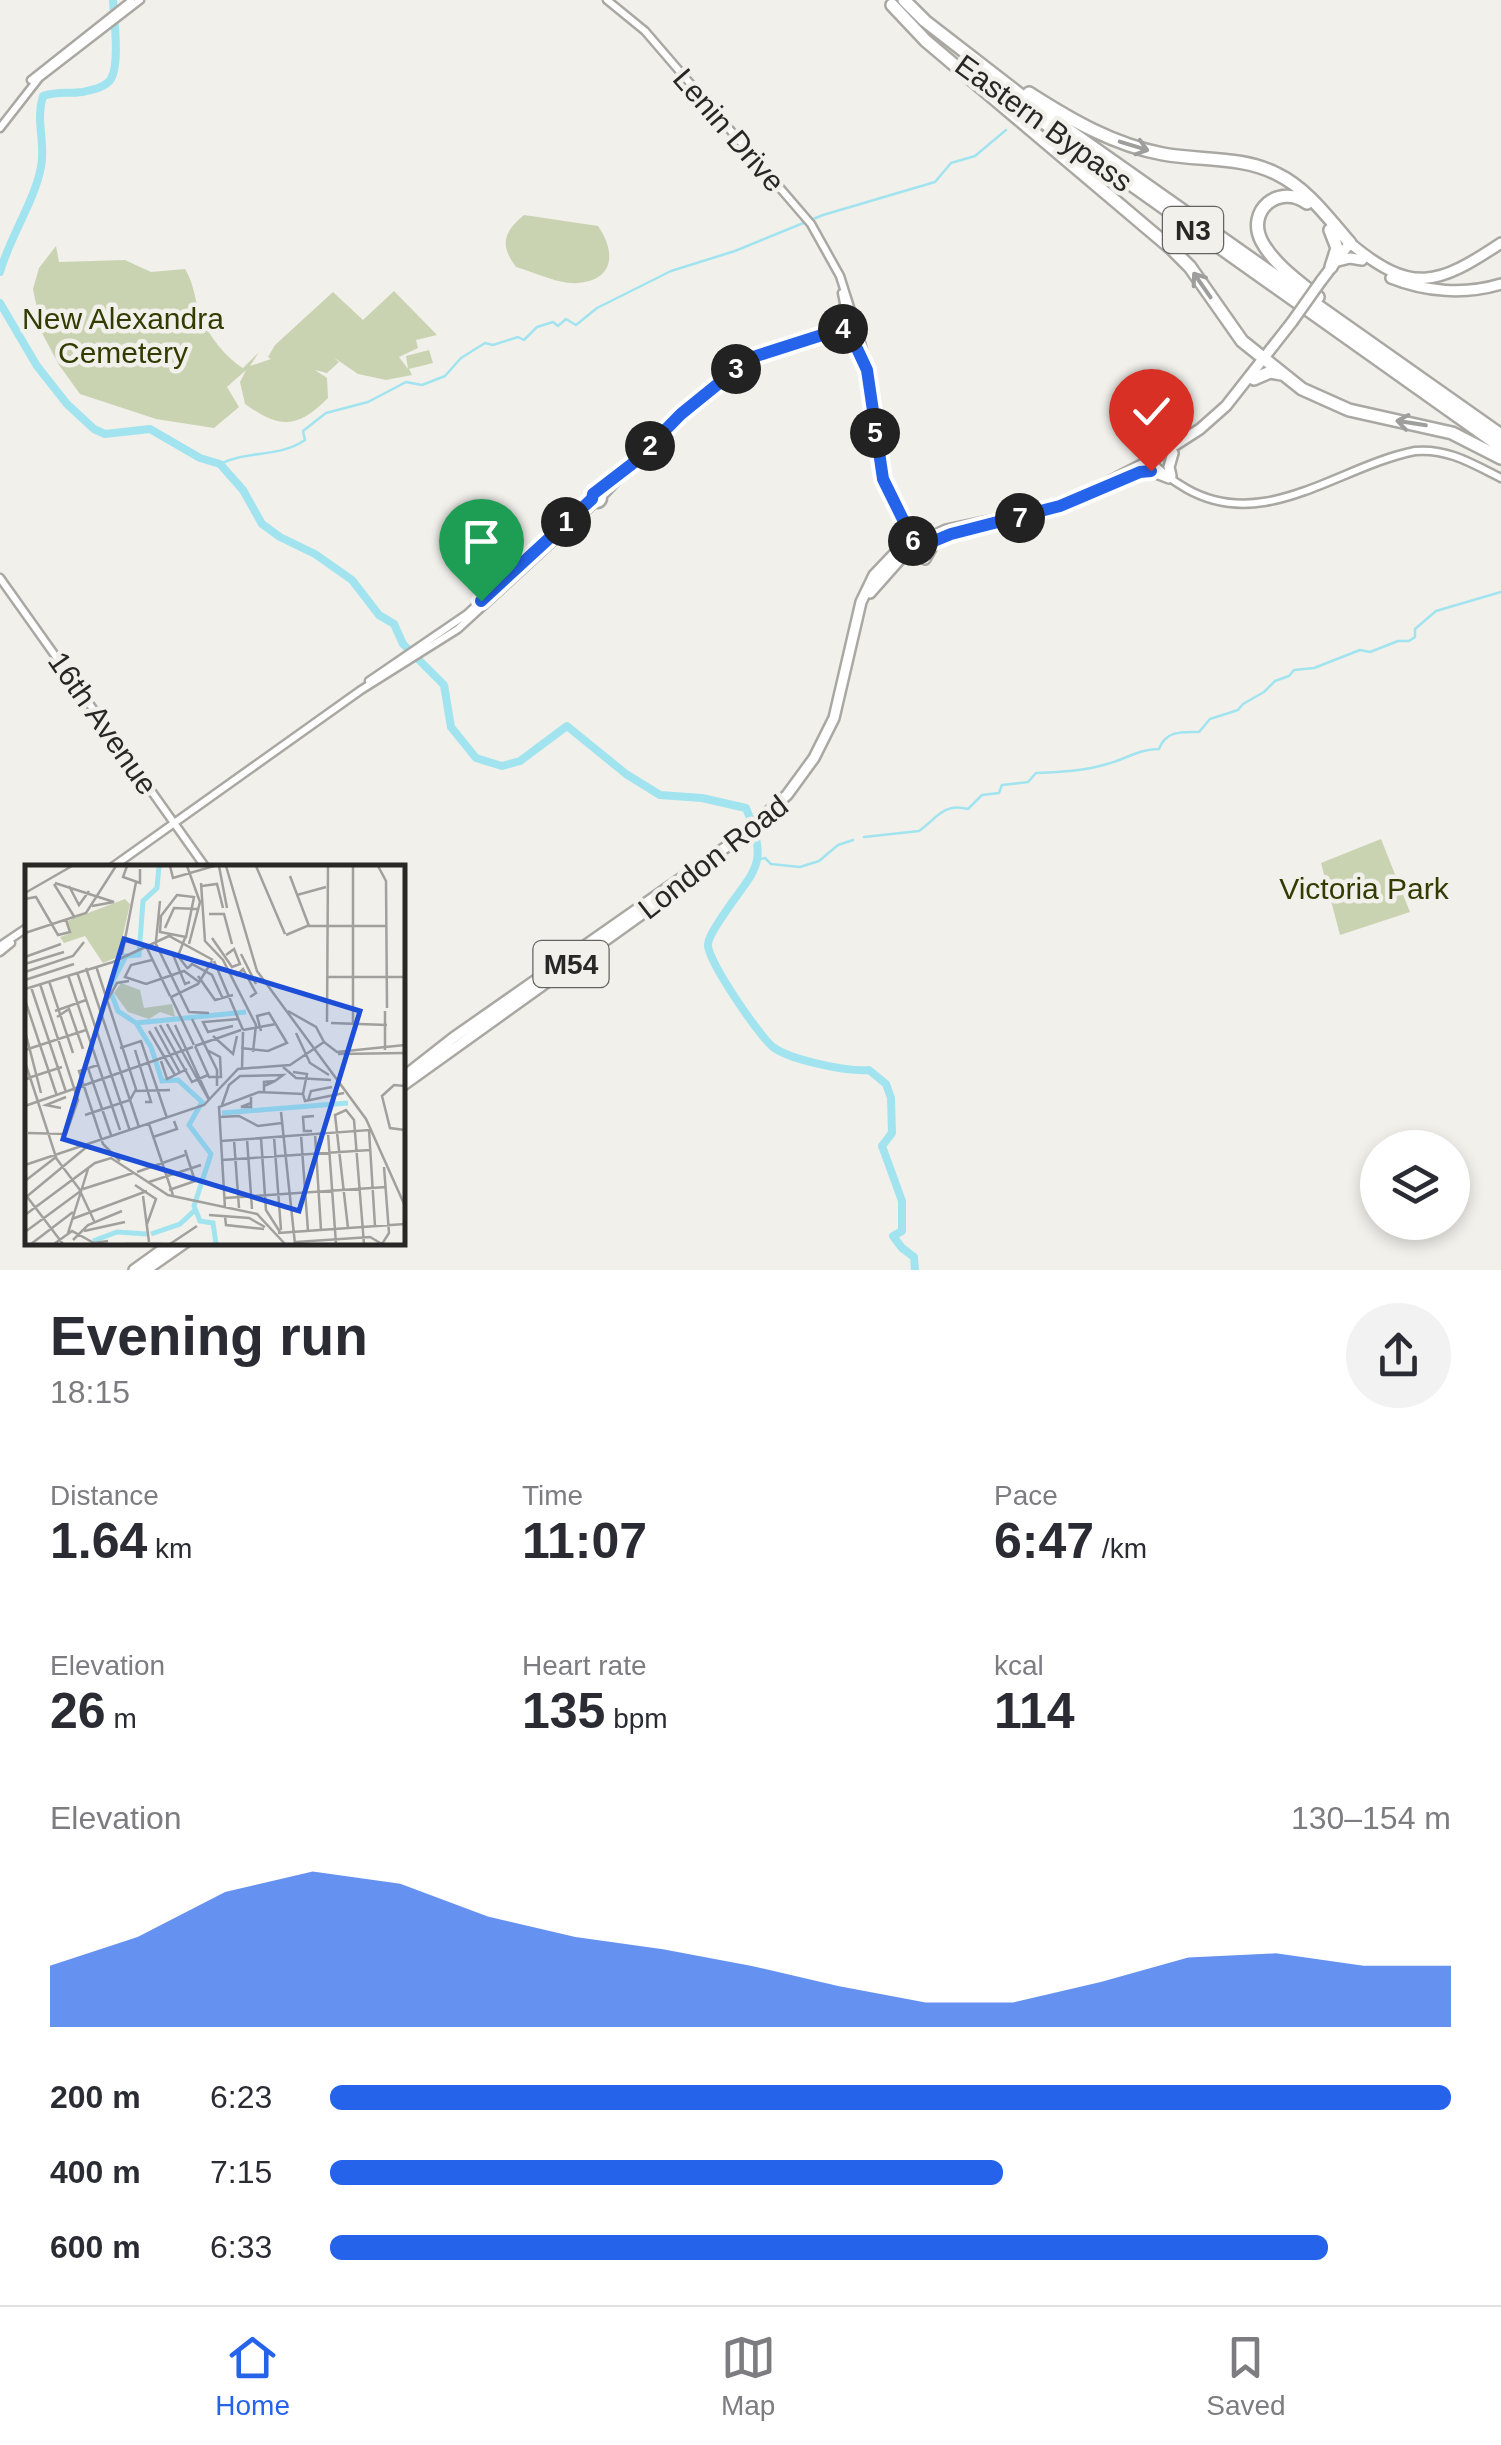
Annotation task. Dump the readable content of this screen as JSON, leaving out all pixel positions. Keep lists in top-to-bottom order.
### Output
{
  "streets": {
    "highway": ["Eastern Bypass", "N3"],
    "main road": ["London Road", "M54"],
    "street": ["Lenin Drive", "16th Avenue"]
  },
  "parks": ["New Alexandra Cemetery", "Victoria Park"],
  "page": {
    "pins": [
      "4",
      "3",
      "5",
      "2",
      "7",
      "1",
      "6"
    ],
    "heading": ["Evening run", "18:15"],
    "stats": [
      ["Distance", "1.64 km"],
      ["Time", "11:07"],
      ["Pace", "6:47 /km"],
      ["Elevation", "26 m"],
      ["Heart rate", "135 bpm"],
      ["kcal", "114"]
    ],
    "chart": ["Elevation", "130–154 m"],
    "list": [
      {
        "name": "200 m",
        "note": "6:23"
      },
      {
        "name": "400 m",
        "note": "7:15"
      },
      {
        "name": "600 m",
        "note": "6:33"
      }
    ],
    "tabs": ["Home", "Map", "Saved"]
  }
}
